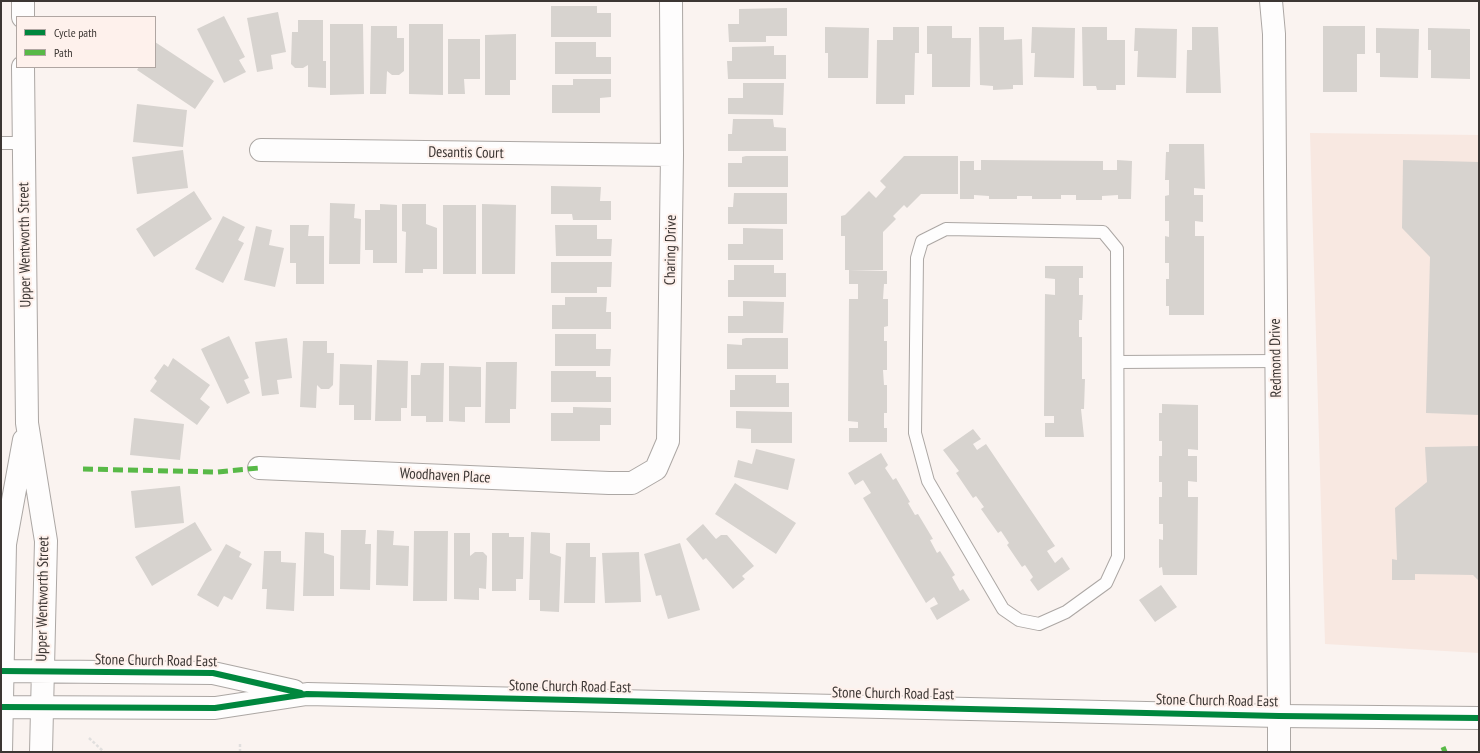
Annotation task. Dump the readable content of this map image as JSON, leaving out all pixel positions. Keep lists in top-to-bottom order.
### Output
{
  "streets": {
    "main road": [
      "Desantis Court",
      "Upper Wentworth Street",
      "Charing Drive",
      "Redmond Drive",
      "Woodhaven Place",
      "Stone Church Road East"
    ]
  },
  "crossings": [
    ["Desantis Court", "Charing Drive"],
    ["Upper Wentworth Street", "Stone Church Road East"],
    ["Charing Drive", "Woodhaven Place"],
    ["Redmond Drive", "Stone Church Road East"]
  ],
  "legend": ["Cycle path", "Path"]
}
